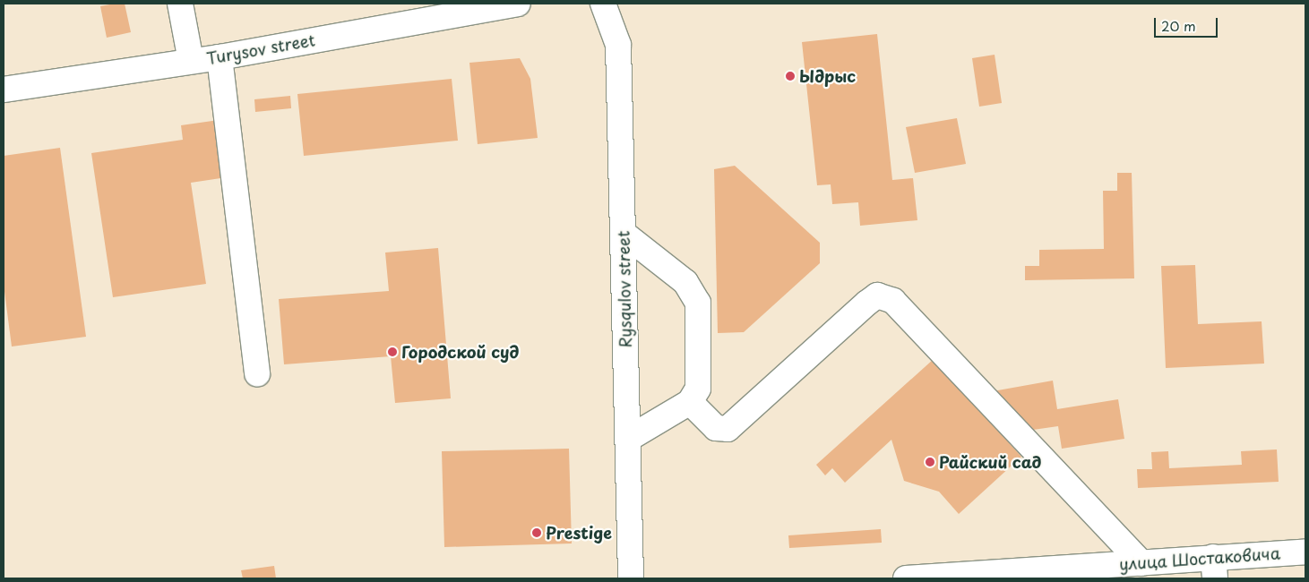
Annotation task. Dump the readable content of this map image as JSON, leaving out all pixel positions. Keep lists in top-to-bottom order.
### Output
{
  "streets": {
    "street": ["Turysov street", "Rysqulov street", "улица Шостаковича"]
  },
  "places": [
    "Ыдрыс",
    "Городской суд",
    "Райский сад",
    "Prestige"
  ],
  "scale_bar": "20 m"
}
